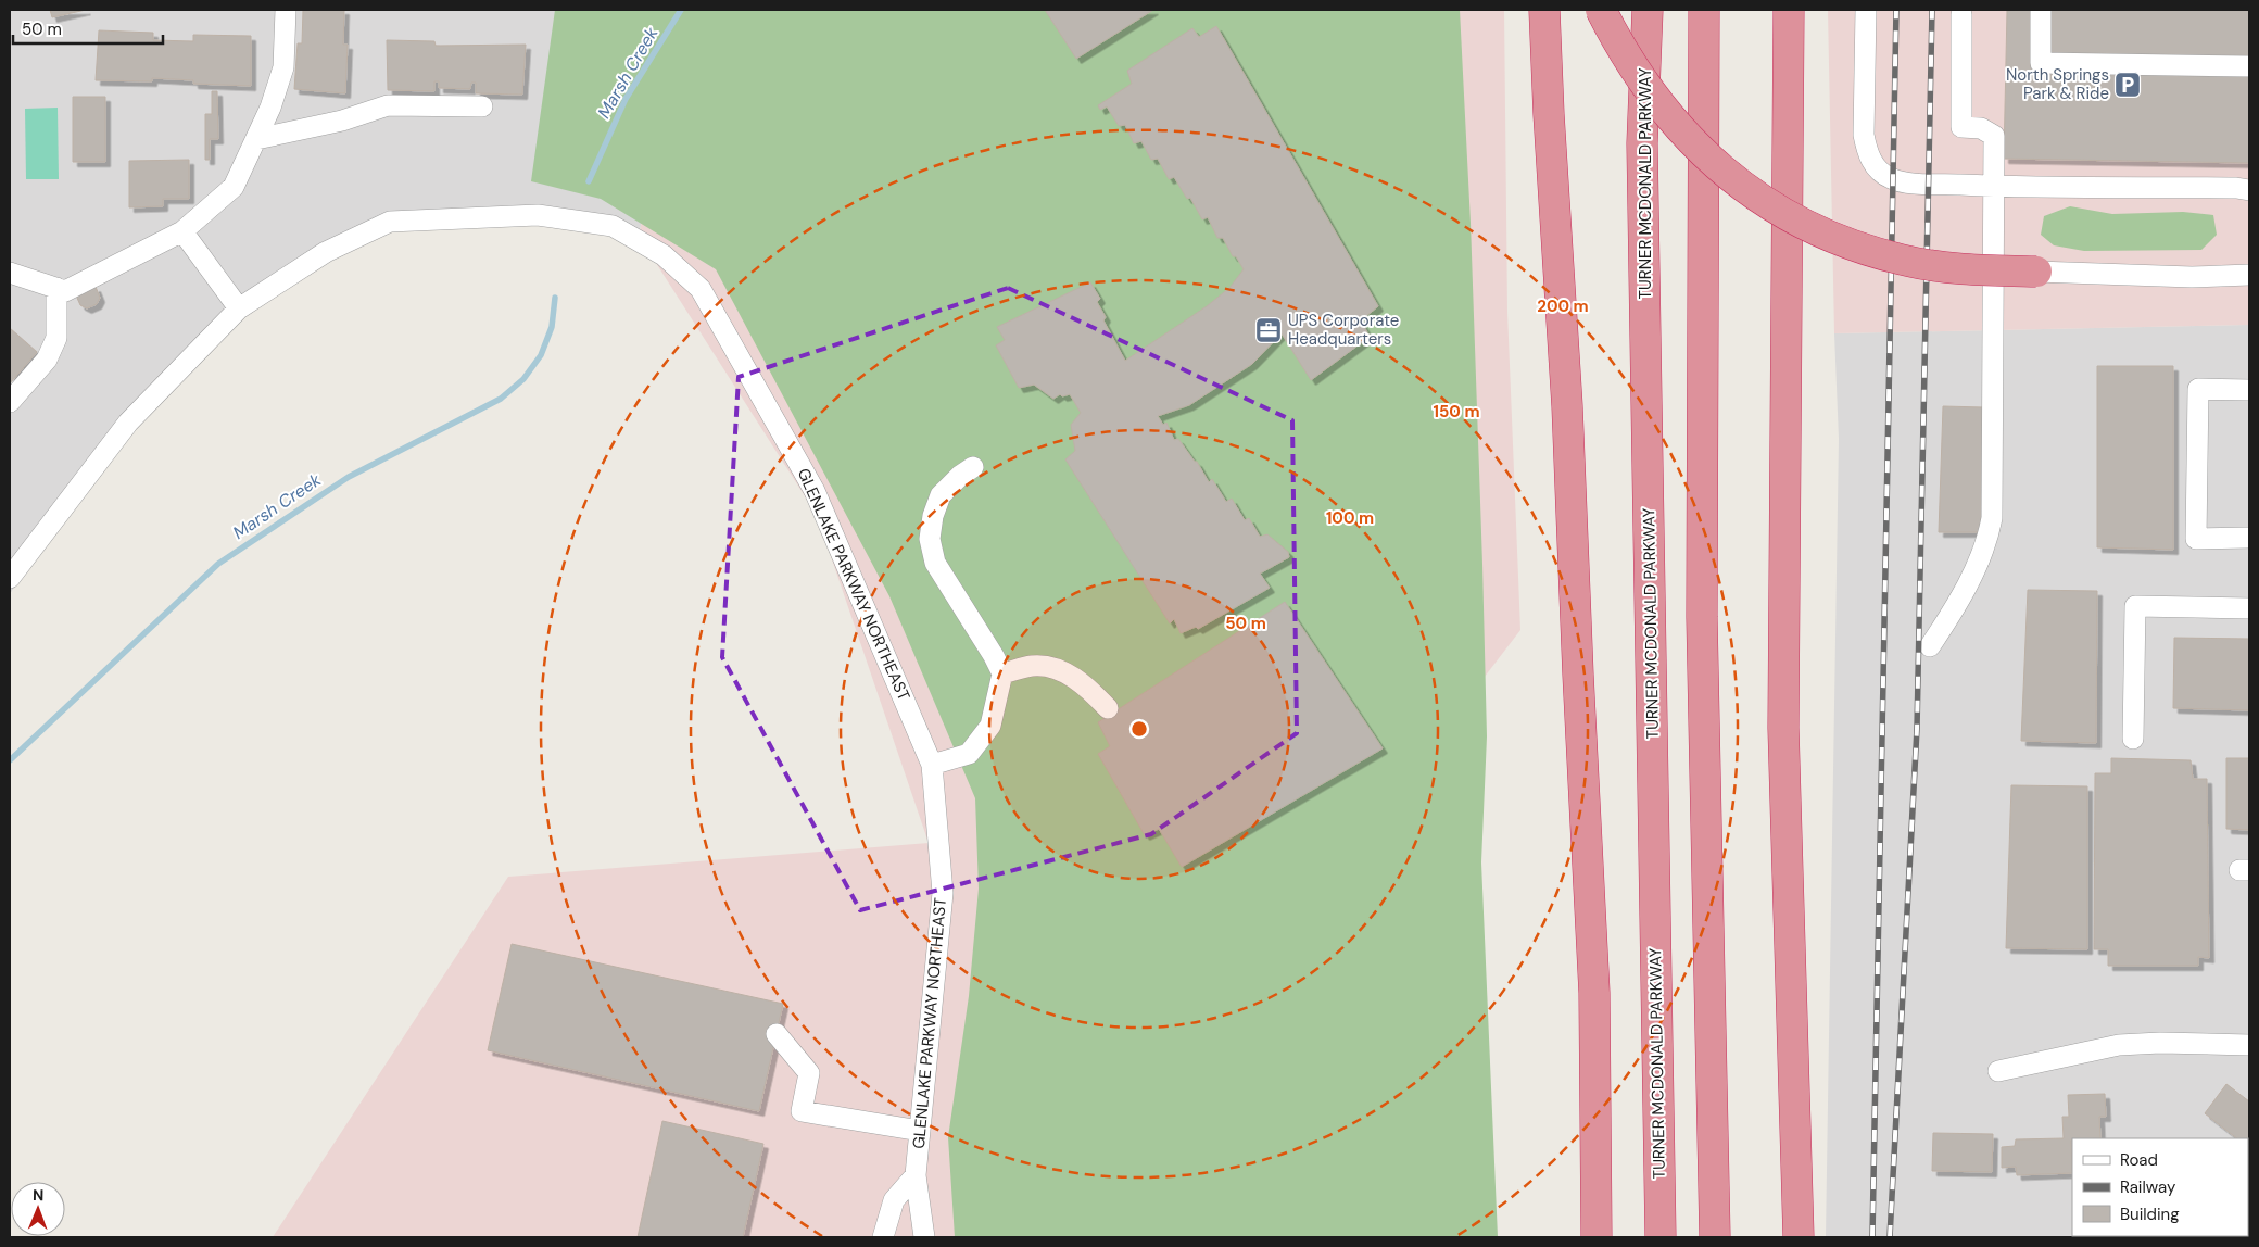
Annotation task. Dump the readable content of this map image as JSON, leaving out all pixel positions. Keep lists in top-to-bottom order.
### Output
{
  "streets": {
    "highway": ["TURNER MCDONALD PARKWAY"],
    "street": ["GLENLAKE PARKWAY NORTHEAST"]
  },
  "water": ["Marsh Creek"],
  "places": {
    "parking": ["North Springs Park & Ride"],
    "office": ["UPS Corporate Headquarters"]
  },
  "legend": ["Road", "Railway", "Building"],
  "scale_bar": "50 m",
  "north": "top",
  "rings": [
    "200 m",
    "150 m",
    "100 m",
    "50 m"
  ]
}
